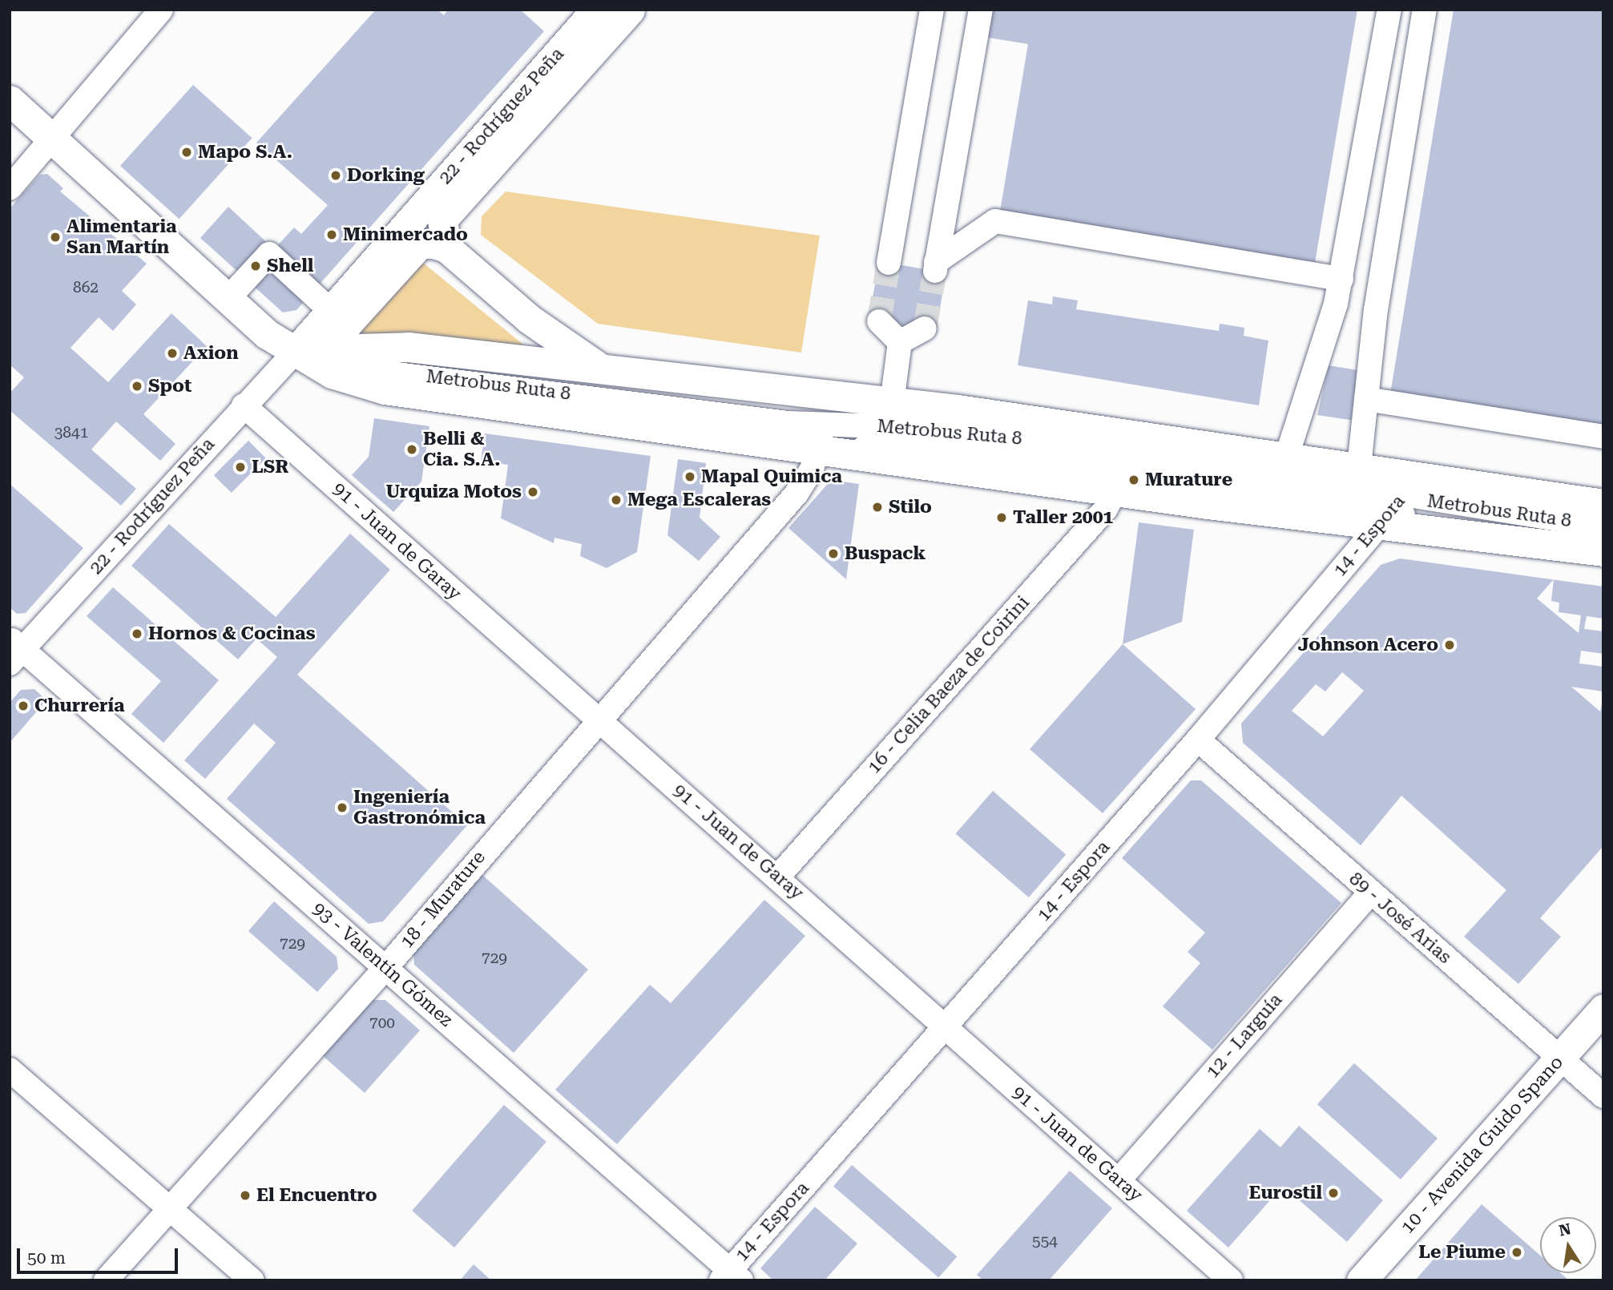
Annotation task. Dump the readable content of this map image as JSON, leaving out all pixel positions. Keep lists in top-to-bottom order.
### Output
{
  "streets": {
    "main road": ["22 - Rodríguez Peña", "10 - Avenida Guido Spano"],
    "street": [
      "Metrobus Ruta 8",
      "14 - Espora",
      "91 - Juan de Garay",
      "16 - Celia Baeza de Coirini",
      "18 - Murature",
      "89 - José Arias",
      "93 - Valentín Gómez",
      "12 - Larguía"
    ]
  },
  "crossings": [
    ["22 - Rodríguez Peña", "91 - Juan de Garay"],
    ["22 - Rodríguez Peña", "93 - Valentín Gómez"],
    ["Metrobus Ruta 8", "14 - Espora"],
    ["Metrobus Ruta 8", "18 - Murature"],
    ["14 - Espora", "91 - Juan de Garay"],
    ["14 - Espora", "89 - José Arias"],
    ["14 - Espora", "93 - Valentín Gómez"],
    ["91 - Juan de Garay", "16 - Celia Baeza de Coirini"],
    ["91 - Juan de Garay", "18 - Murature"],
    ["91 - Juan de Garay", "12 - Larguía"],
    ["18 - Murature", "93 - Valentín Gómez"],
    ["89 - José Arias", "12 - Larguía"],
    ["89 - José Arias", "10 - Avenida Guido Spano"]
  ],
  "places": [
    "Mapo S.A.",
    "Dorking",
    "Minimercado",
    "Alimentaria San Martín",
    "Shell",
    "Axion",
    "Spot",
    "Belli & Cia. S.A.",
    "LSR",
    "Mapal Quimica",
    "Murature",
    "Urquiza Motos",
    "Mega Escaleras",
    "Stilo",
    "Taller 2001",
    "Buspack",
    "Hornos & Cocinas",
    "Johnson Acero",
    "Churrería",
    "Ingeniería Gastronómica",
    "Eurostil",
    "El Encuentro",
    "Le Piume"
  ],
  "house_numbers": [
    "862",
    "3841",
    "729",
    "729",
    "700",
    "554"
  ],
  "scale_bar": "50 m",
  "north": "top"
}
